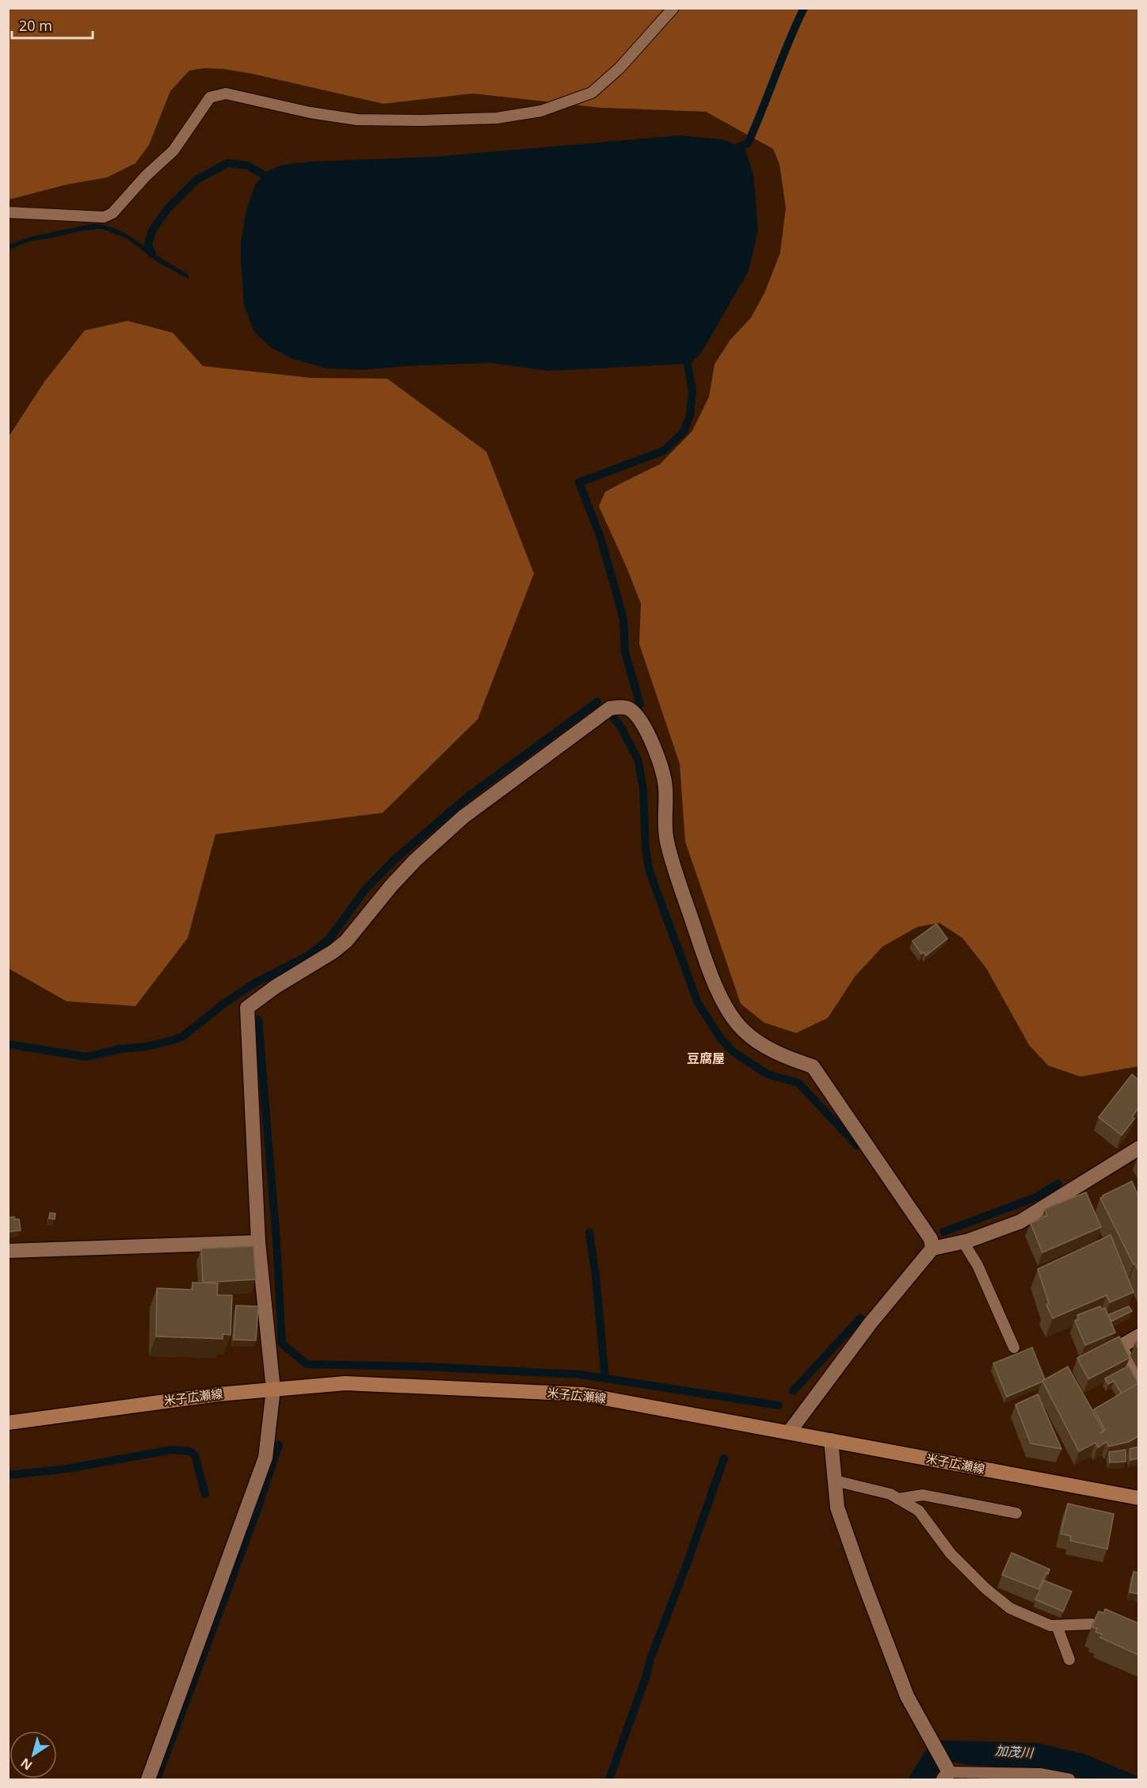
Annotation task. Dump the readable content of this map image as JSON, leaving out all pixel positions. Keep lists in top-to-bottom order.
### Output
{
  "streets": {
    "main road": ["米子広瀬線"]
  },
  "districts": ["豆腐屋"],
  "water": ["加茂川"],
  "scale_bar": "20 m",
  "north": "bottom left"
}
